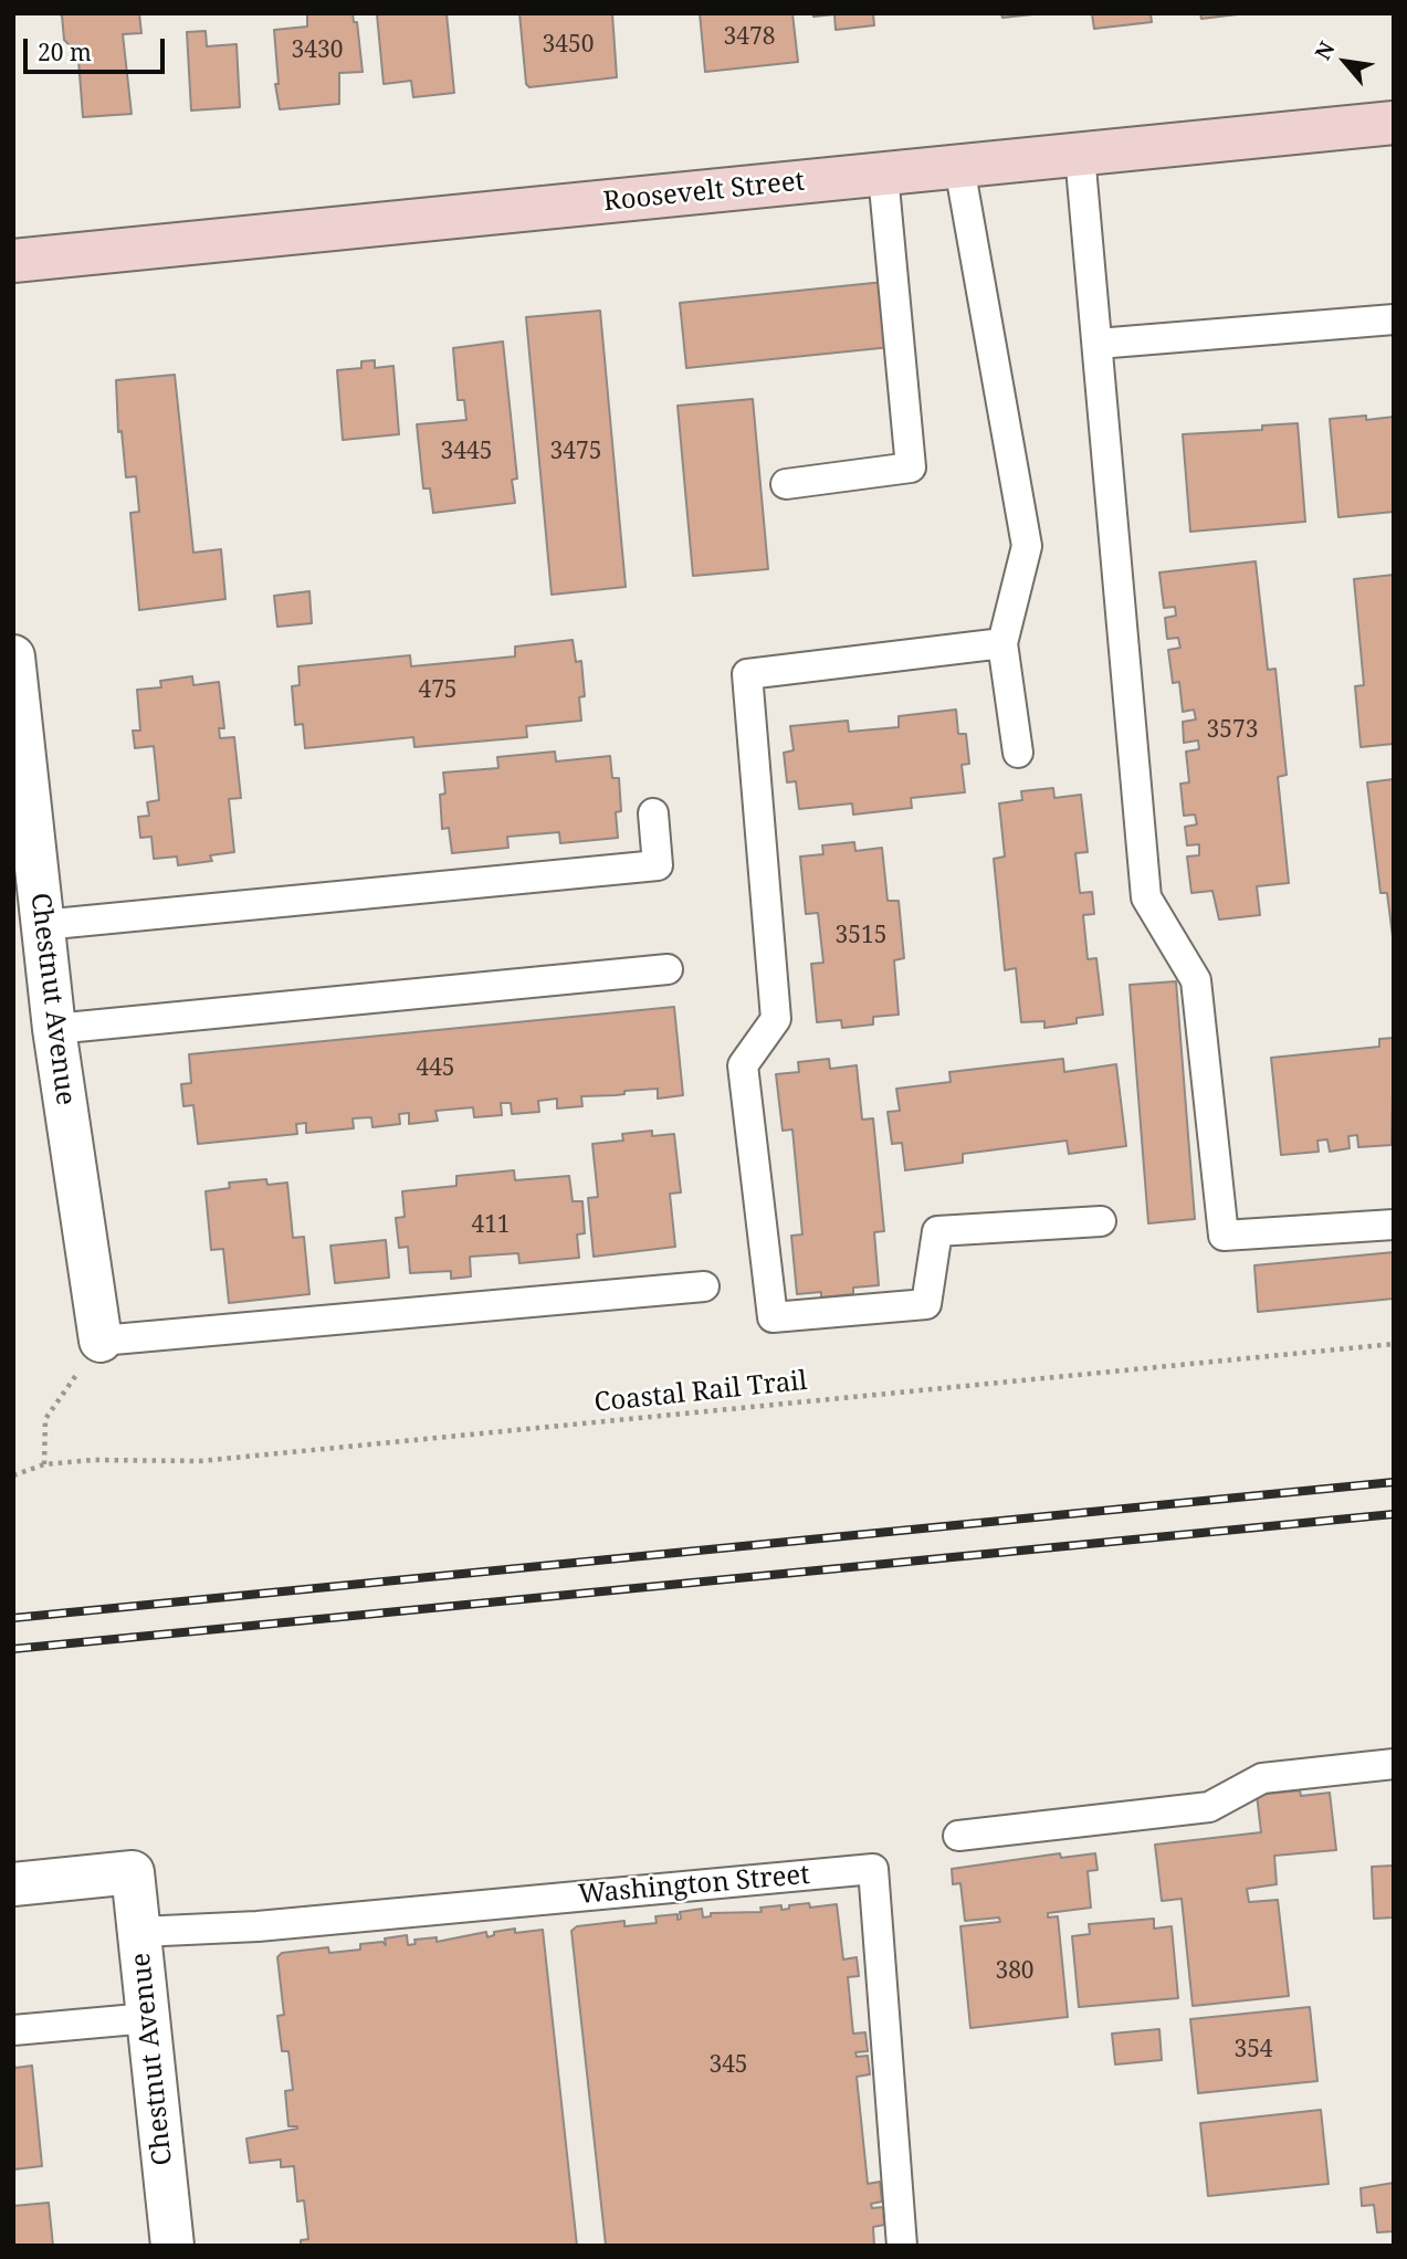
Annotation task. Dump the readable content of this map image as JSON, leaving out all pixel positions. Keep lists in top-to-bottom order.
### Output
{
  "streets": {
    "main road": ["Roosevelt Street"],
    "street": ["Chestnut Avenue"],
    "lane": ["Washington Street"],
    "path": ["Coastal Rail Trail"]
  },
  "crossings": [
    ["Chestnut Avenue", "Washington Street"]
  ],
  "house_numbers": [
    "3478",
    "3450",
    "3430",
    "3445",
    "3475",
    "475",
    "3573",
    "3515",
    "445",
    "411",
    "380",
    "354",
    "345"
  ],
  "scale_bar": "20 m",
  "north": "top left"
}
